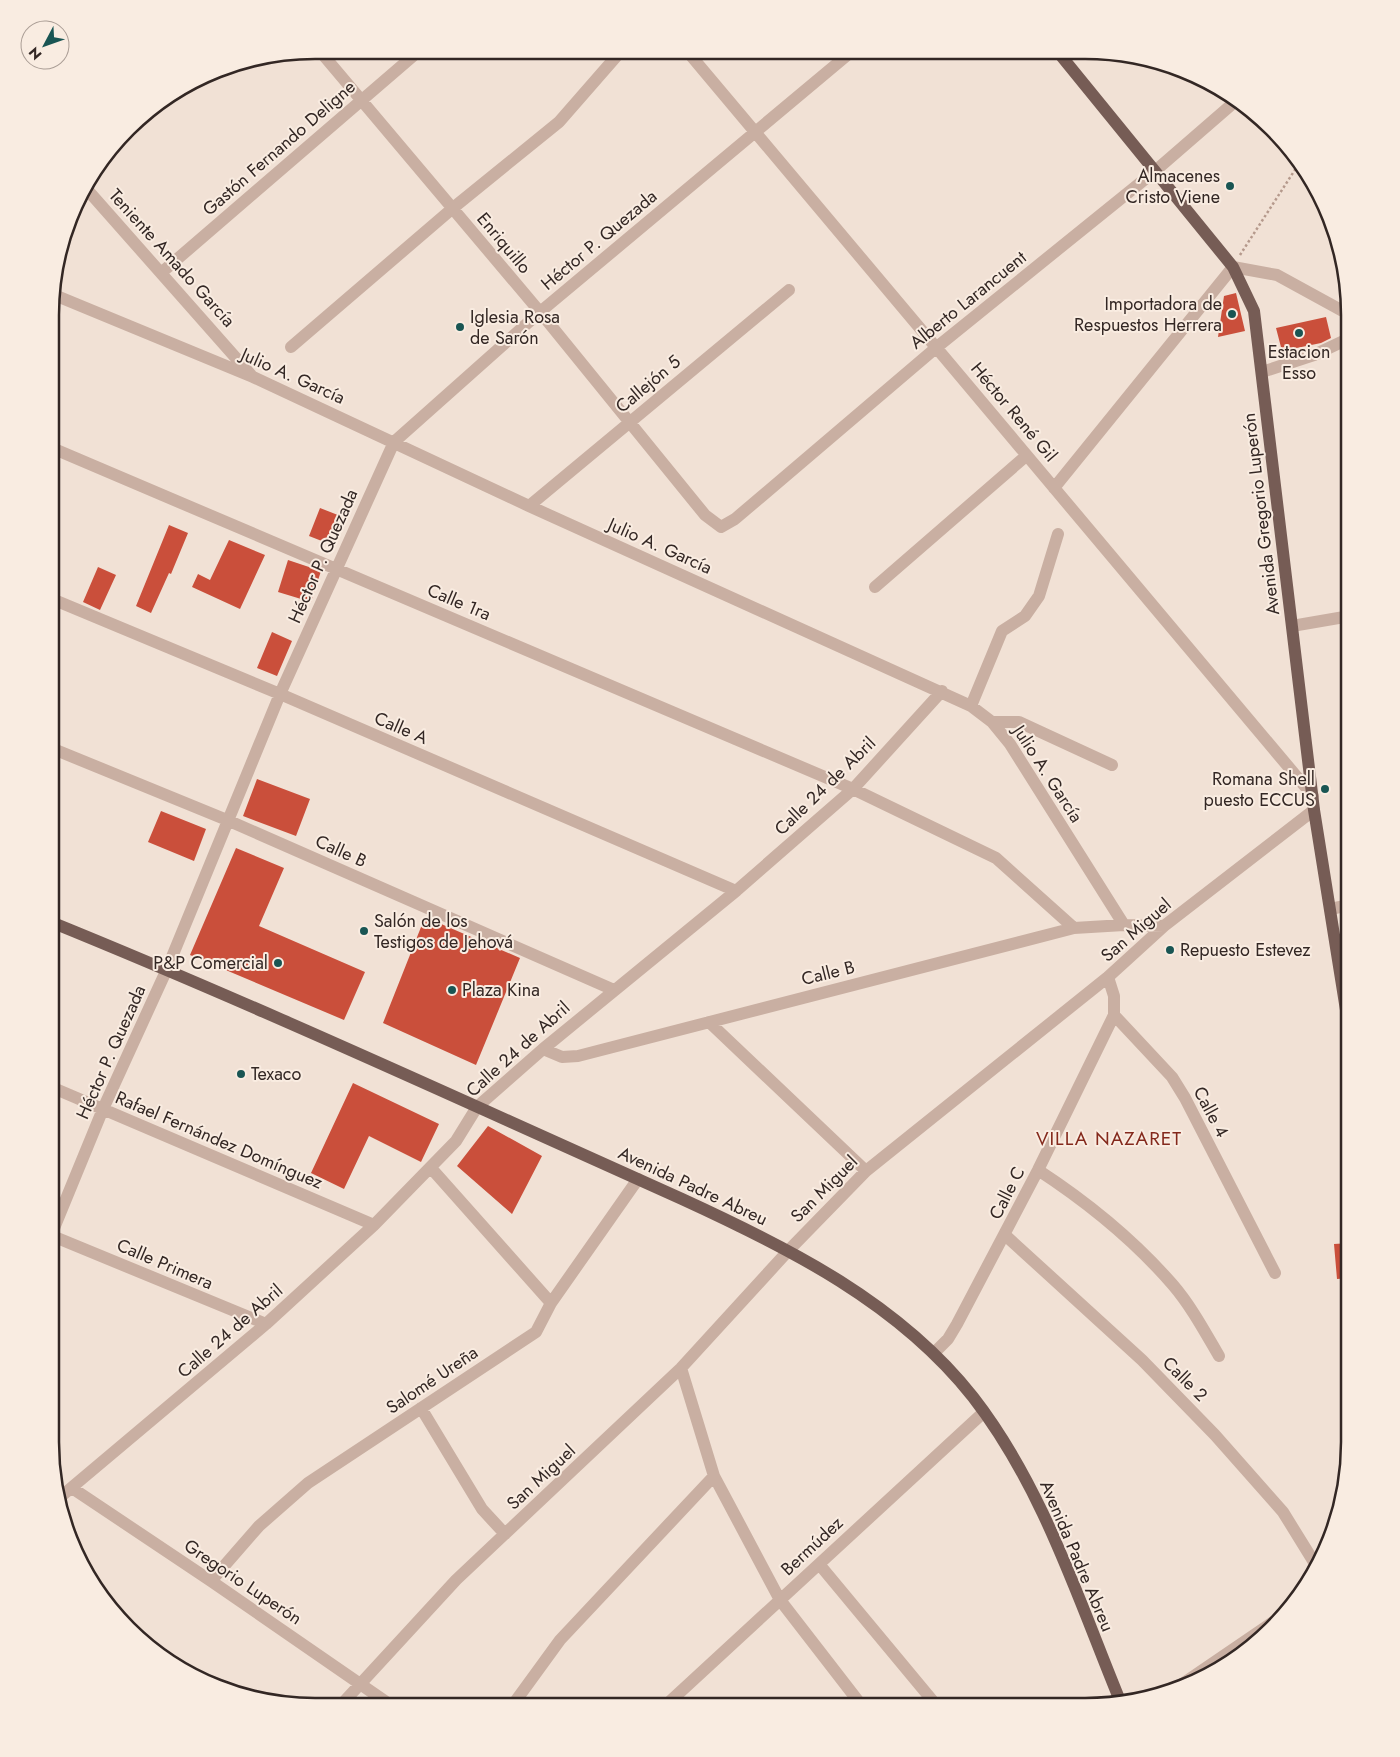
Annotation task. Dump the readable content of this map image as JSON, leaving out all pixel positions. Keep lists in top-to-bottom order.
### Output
{
  "streets": {
    "main road": ["Avenida Gregorio Luperón", "Avenida Padre Abreu"],
    "street": [
      "Gastón Fernando Deligne",
      "Héctor P. Quezada",
      "Enriquillo",
      "Teniente Amado García",
      "Alberto Larancuent",
      "Julio A. García",
      "Callejón 5",
      "Héctor René Gil",
      "Calle 1ra",
      "Calle A",
      "Calle 24 de Abril",
      "Calle B",
      "San Miguel",
      "Calle 4",
      "Rafael Fernández Domínguez",
      "Calle C",
      "Calle Primera",
      "Calle 2",
      "Salomé Ureña",
      "Bermúdez",
      "Gregorio Luperón"
    ]
  },
  "crossings": [
    ["Gastón Fernando Deligne", "Enriquillo"],
    ["Gastón Fernando Deligne", "Teniente Amado García"],
    ["Héctor P. Quezada", "Enriquillo"],
    ["Héctor P. Quezada", "Julio A. García"],
    ["Héctor P. Quezada", "Héctor René Gil"],
    ["Héctor P. Quezada", "Calle 1ra"],
    ["Héctor P. Quezada", "Calle A"],
    ["Héctor P. Quezada", "Calle B"],
    ["Héctor P. Quezada", "Rafael Fernández Domínguez"],
    ["Héctor P. Quezada", "Avenida Padre Abreu"],
    ["Enriquillo", "Alberto Larancuent"],
    ["Enriquillo", "Callejón 5"],
    ["Teniente Amado García", "Julio A. García"],
    ["Alberto Larancuent", "Héctor René Gil"],
    ["Alberto Larancuent", "Avenida Gregorio Luperón"],
    ["Julio A. García", "Callejón 5"],
    ["Julio A. García", "Calle 24 de Abril"],
    ["Julio A. García", "Calle B"],
    ["Héctor René Gil", "Avenida Gregorio Luperón"],
    ["Avenida Gregorio Luperón", "San Miguel"],
    ["Calle 1ra", "Calle 24 de Abril"],
    ["Calle 1ra", "Calle B"],
    ["Calle A", "Calle 24 de Abril"],
    ["Calle 24 de Abril", "Calle B"],
    ["Calle 24 de Abril", "Rafael Fernández Domínguez"],
    ["Calle 24 de Abril", "Avenida Padre Abreu"],
    ["Calle 24 de Abril", "Calle Primera"],
    ["Calle 24 de Abril", "Gregorio Luperón"],
    ["San Miguel", "Avenida Padre Abreu"],
    ["San Miguel", "Gregorio Luperón"],
    ["Calle 4", "Calle C"],
    ["Avenida Padre Abreu", "Calle C"],
    ["Avenida Padre Abreu", "Salomé Ureña"],
    ["Avenida Padre Abreu", "Bermúdez"],
    ["Calle C", "Calle 2"],
    ["Salomé Ureña", "Gregorio Luperón"]
  ],
  "districts": ["VILLA NAZARET"],
  "places": [
    "Almacenes Cristo Viene",
    "Importadora de Respuestos Herrera",
    "Iglesia Rosa de Sarón",
    "Estacion Esso",
    "Romana Shell puesto ECCUS",
    "Salón de los Testigos de Jehová",
    "Repuesto Estevez",
    "P&P Comercial",
    "Plaza Kina",
    "Texaco"
  ],
  "north": "bottom left"
}
